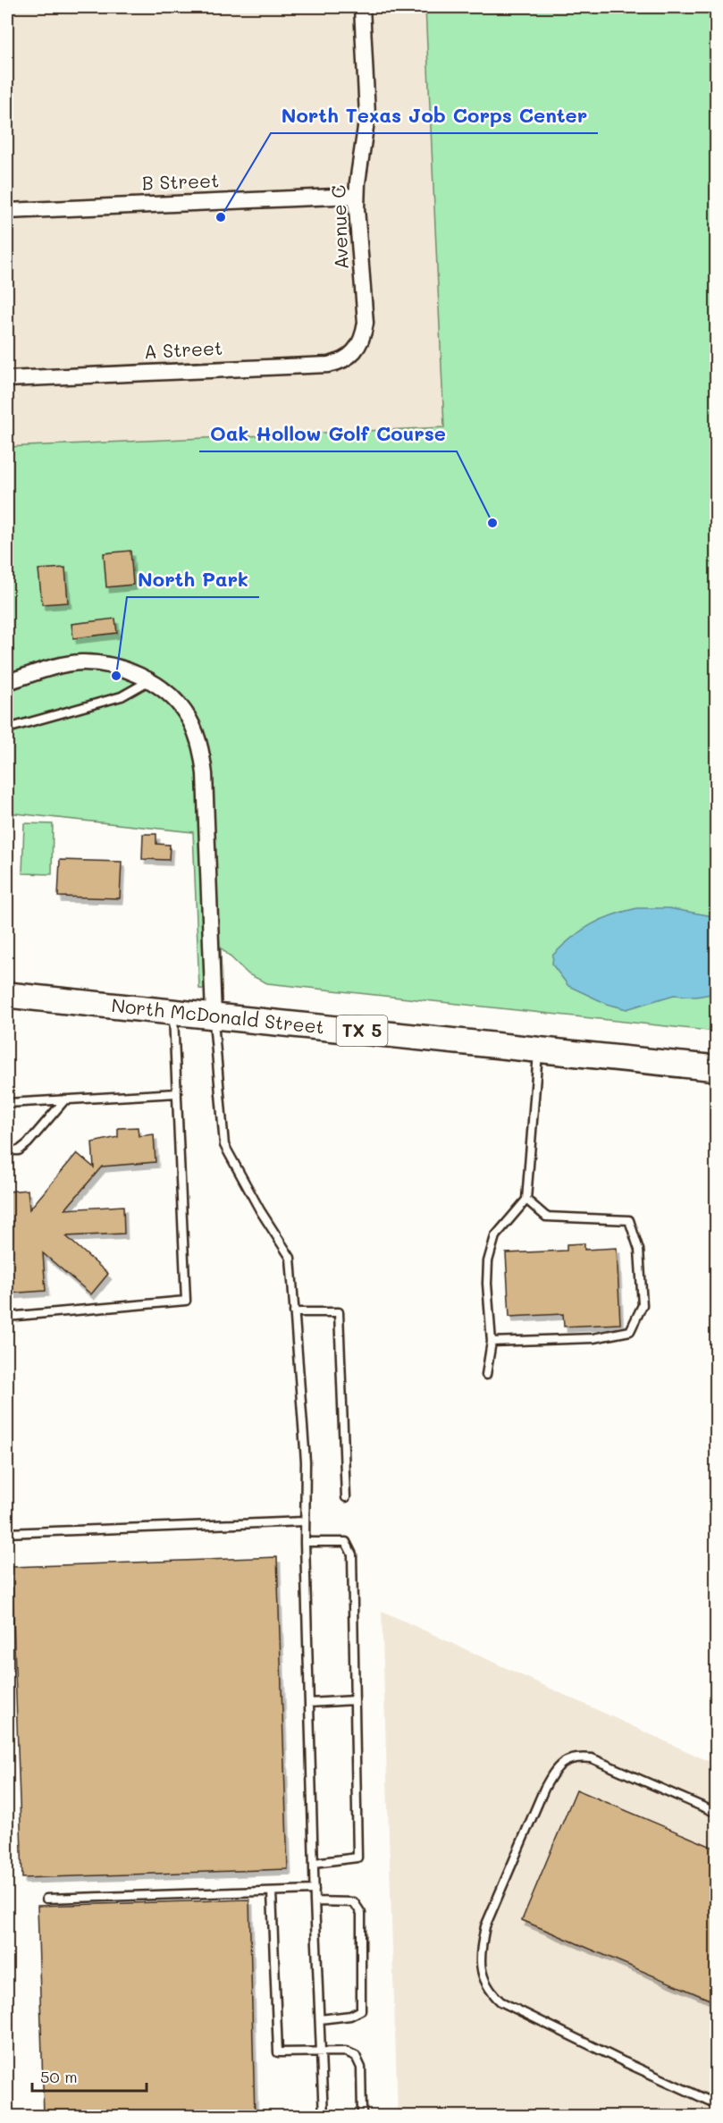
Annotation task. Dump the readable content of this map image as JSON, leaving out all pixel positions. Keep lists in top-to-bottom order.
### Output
{
  "streets": {
    "main road": ["North McDonald Street", "TX 5"],
    "street": ["B Street", "Avenue C", "A Street"]
  },
  "crossings": [
    ["B Street", "Avenue C"],
    ["Avenue C", "A Street"]
  ],
  "places": ["North Texas Job Corps Center", "Oak Hollow Golf Course", "North Park"],
  "scale_bar": "50 m"
}
